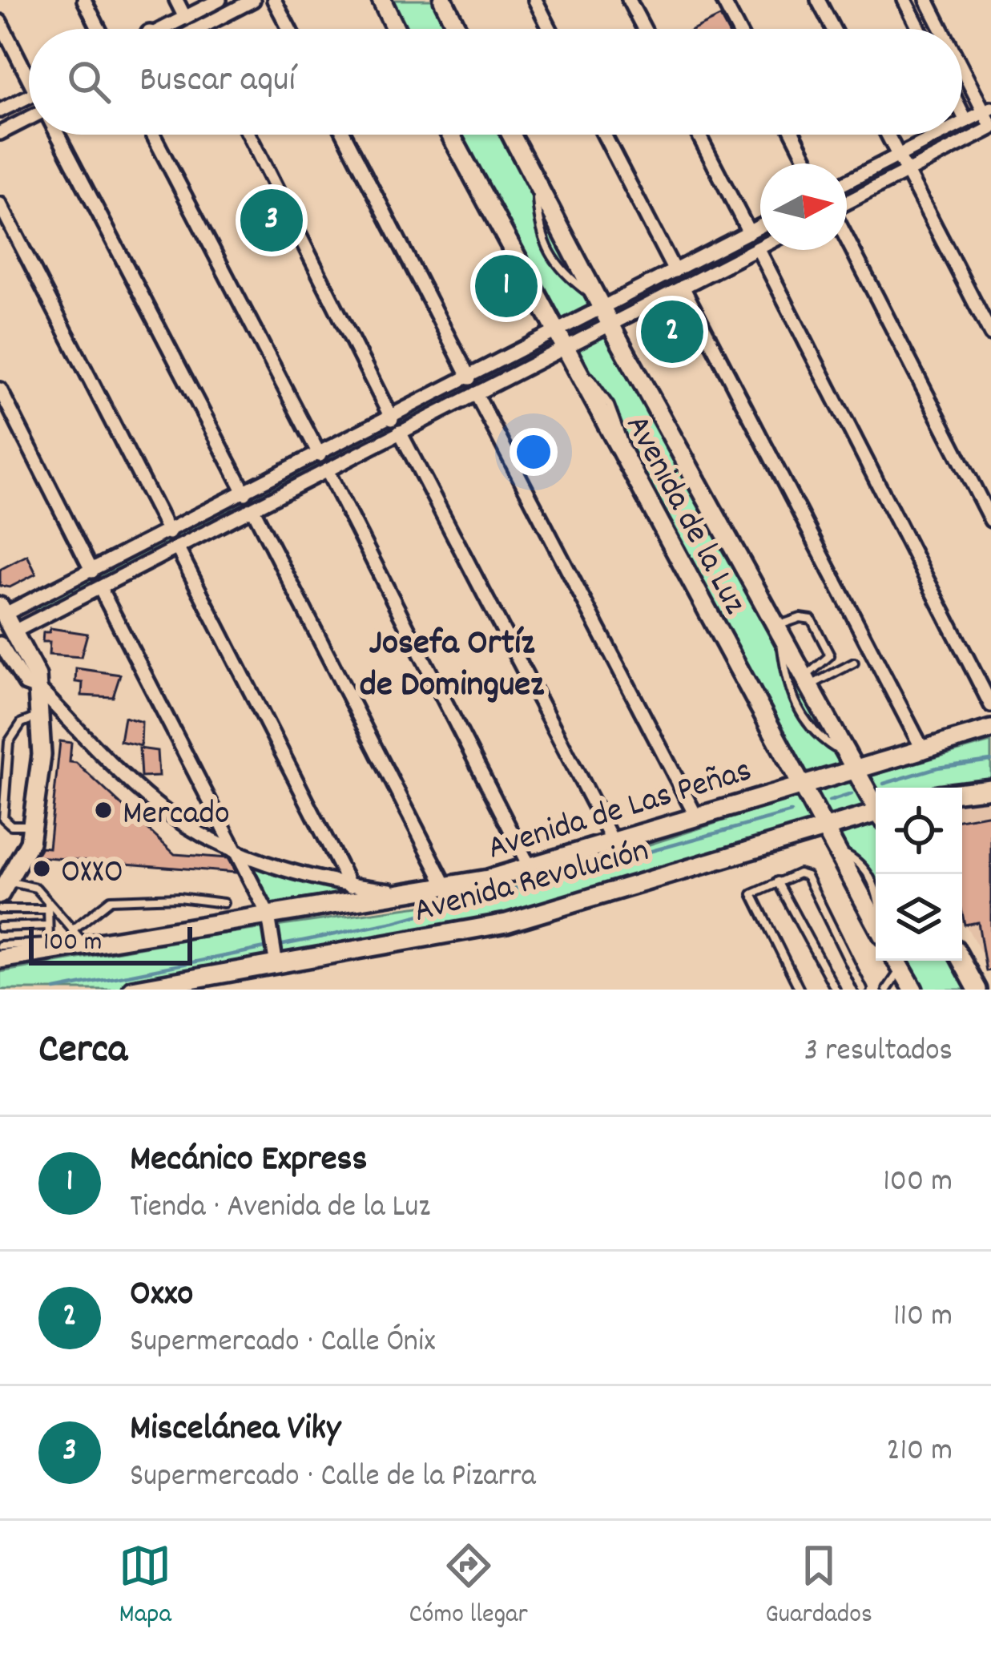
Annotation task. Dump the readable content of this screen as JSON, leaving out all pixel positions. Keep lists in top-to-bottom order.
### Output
{
  "streets": {
    "main road": ["Avenida de la Luz", "Avenida de Las Peñas", "Avenida Revolución"]
  },
  "crossings": [
    ["Avenida de la Luz", "Avenida de Las Peñas"],
    ["Avenida de la Luz", "Avenida Revolución"]
  ],
  "districts": ["Josefa Ortíz de Dominguez"],
  "places": ["Mercado", "OXXO"],
  "scale_bar": "100 m",
  "north": "right",
  "page": {
    "search": "Buscar aquí",
    "pins": ["3", "1", "2"],
    "scale": "100 m",
    "heading": ["Cerca", "3 resultados"],
    "list": [
      {
        "mark": "1",
        "name": "Mecánico Express",
        "note": "Tienda · Avenida de la Luz",
        "value": "100 m"
      },
      {
        "mark": "2",
        "name": "Oxxo",
        "note": "Supermercado · Calle Ónix",
        "value": "110 m"
      },
      {
        "mark": "3",
        "name": "Miscelánea Viky",
        "note": "Supermercado · Calle de la Pizarra",
        "value": "210 m"
      }
    ],
    "nav": ["Mapa", "Cómo llegar", "Guardados"]
  }
}
